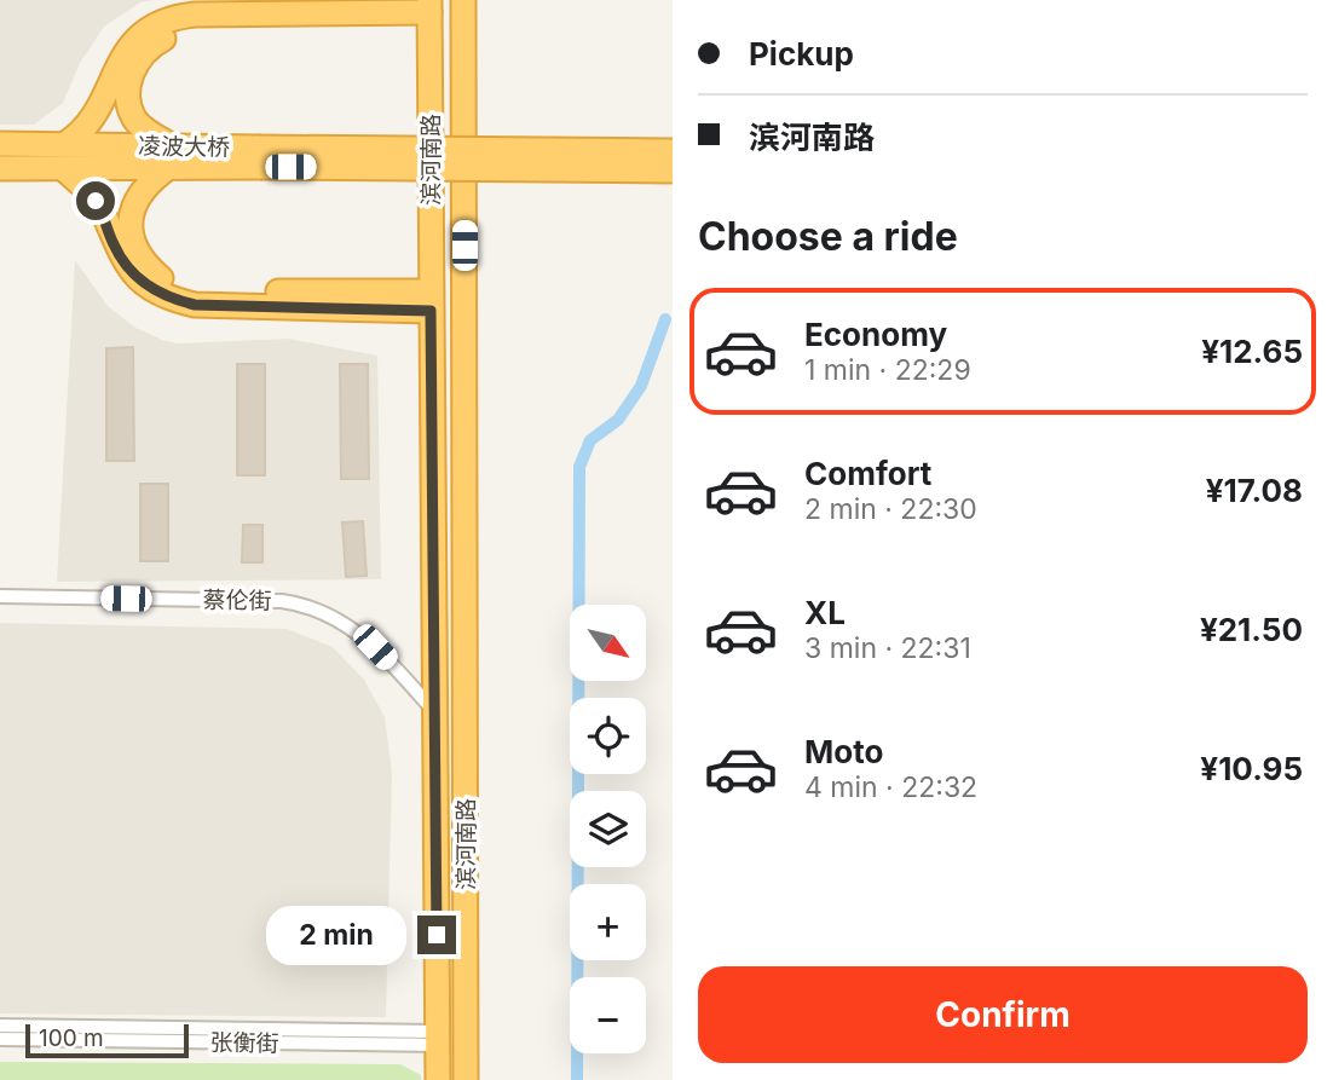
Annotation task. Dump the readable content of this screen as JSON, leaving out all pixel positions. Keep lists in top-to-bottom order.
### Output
{
  "streets": {
    "highway": ["凌波大桥", "滨河南路"],
    "street": ["蔡伦街", "张衡街"]
  },
  "crossings": [
    ["滨河南路", "蔡伦街"],
    ["滨河南路", "张衡街"]
  ],
  "scale_bar": "100 m",
  "north": "bottom right",
  "page": {
    "banner": ["Pickup", "滨河南路"],
    "heading": "Choose a ride",
    "list": [
      {
        "name": "Economy",
        "note": "1 min · 22:29",
        "value": "¥12.65"
      },
      {
        "name": "Comfort",
        "note": "2 min · 22:30",
        "value": "¥17.08"
      },
      {
        "name": "XL",
        "note": "3 min · 22:31",
        "value": "¥21.50"
      },
      {
        "name": "Moto",
        "note": "4 min · 22:32",
        "value": "¥10.95"
      }
    ],
    "map_buttons": ["+", "−"],
    "bubble": "2 min",
    "buttons": "Confirm",
    "scale": "100 m"
  }
}
